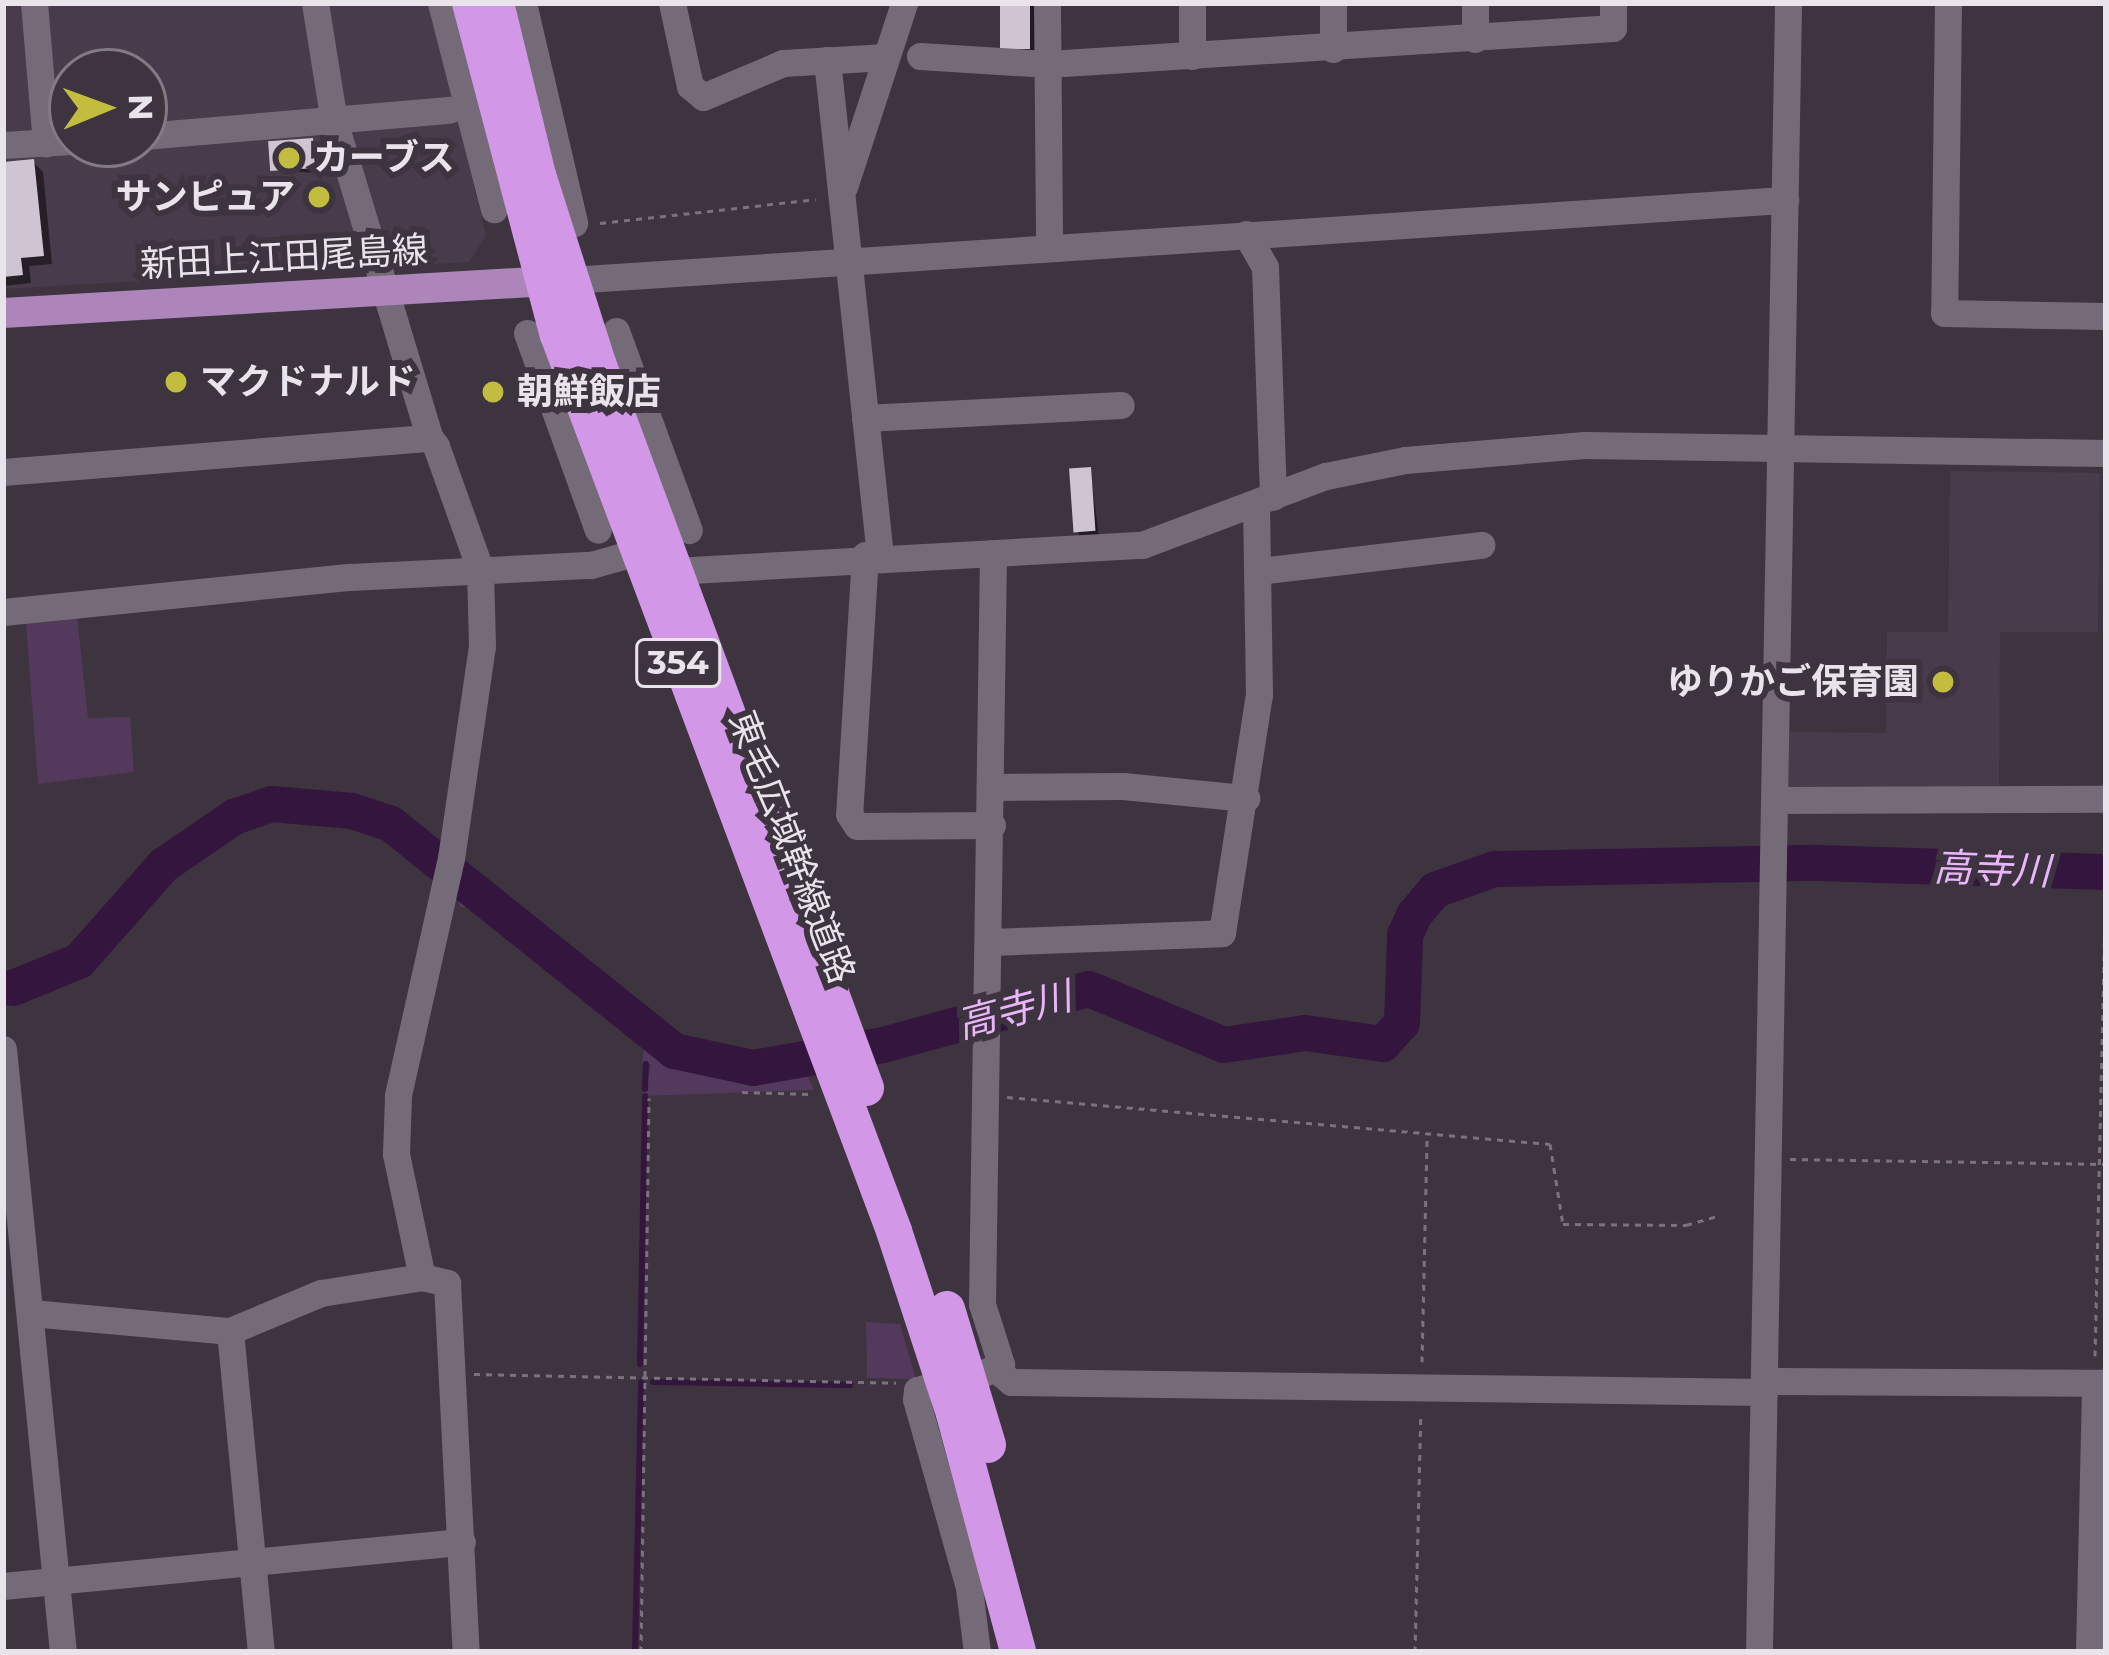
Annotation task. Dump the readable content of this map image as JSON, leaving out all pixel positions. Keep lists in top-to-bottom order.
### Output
{
  "streets": {
    "highway": ["354", "東毛広域幹線道路"],
    "main road": ["新田上江田尾島線"]
  },
  "crossings": [
    ["新田上江田尾島線", "東毛広域幹線道路"]
  ],
  "water": ["高寺川"],
  "places": [
    "カーブス",
    "サンピュア",
    "マクドナルド",
    "朝鮮飯店",
    "ゆりかご保育園"
  ],
  "north": "right"
}
